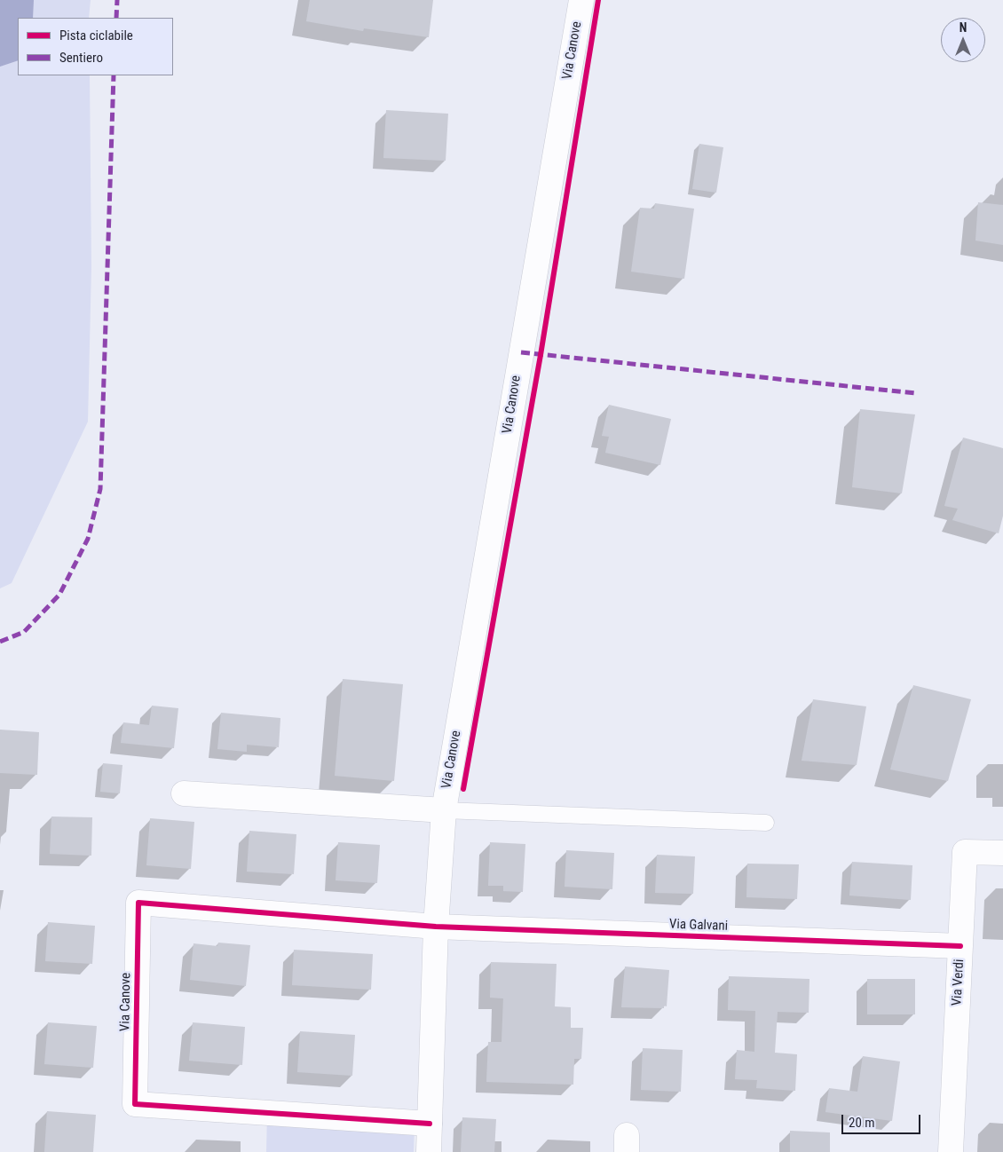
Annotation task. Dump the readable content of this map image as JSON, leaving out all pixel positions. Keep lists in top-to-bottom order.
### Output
{
  "streets": {
    "street": ["Via Canove", "Via Galvani", "Via Verdi"]
  },
  "crossings": [
    ["Via Canove", "Via Galvani"],
    ["Via Galvani", "Via Verdi"]
  ],
  "legend": ["Pista ciclabile", "Sentiero"],
  "scale_bar": "20 m",
  "north": "top"
}
